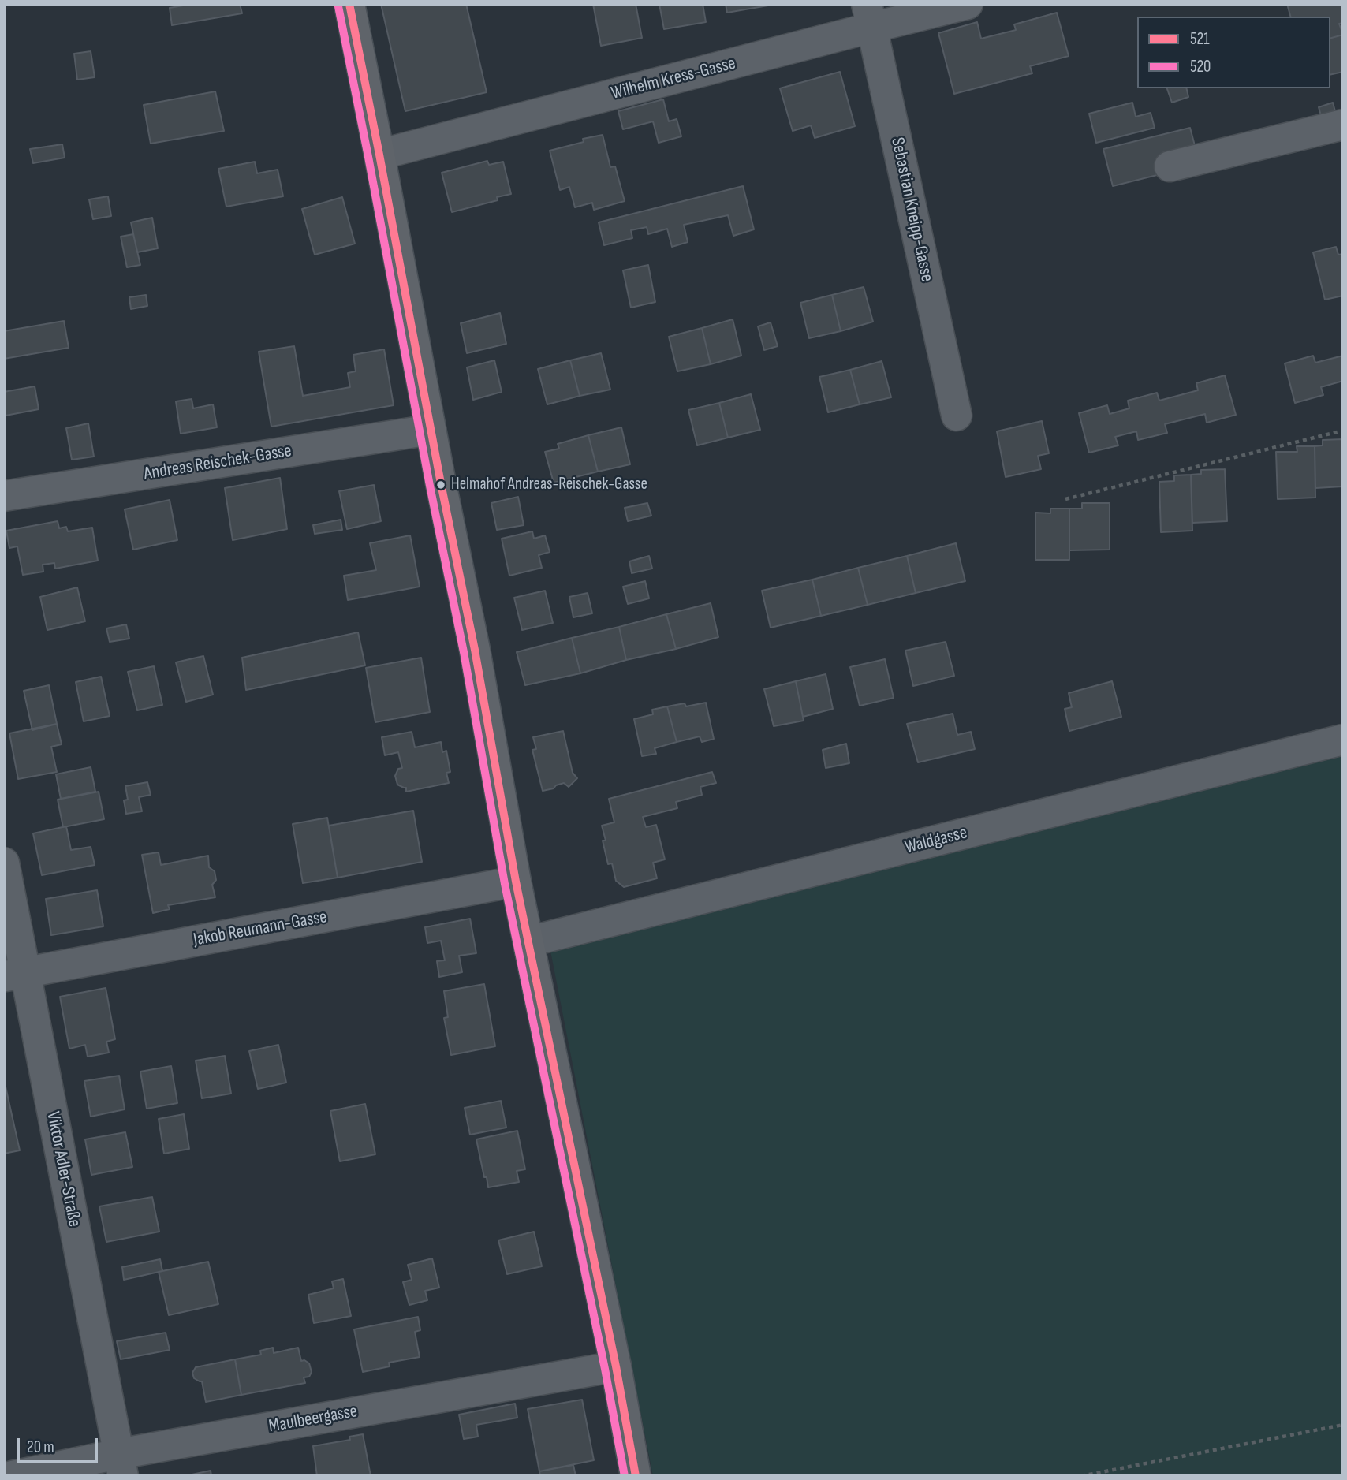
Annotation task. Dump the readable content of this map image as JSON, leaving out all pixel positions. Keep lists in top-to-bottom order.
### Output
{
  "streets": {
    "street": [
      "Wilhelm Kress-Gasse",
      "Sebastian Kneipp-Gasse",
      "Andreas Reischek-Gasse",
      "Waldgasse",
      "Jakob Reumann-Gasse",
      "Viktor Adler-Straße",
      "Maulbeergasse"
    ]
  },
  "crossings": [
    ["Wilhelm Kress-Gasse", "Sebastian Kneipp-Gasse"],
    ["Jakob Reumann-Gasse", "Viktor Adler-Straße"],
    ["Viktor Adler-Straße", "Maulbeergasse"]
  ],
  "places": ["Helmahof Andreas-Reischek-Gasse"],
  "lines": ["transit line 521", "transit line 520"],
  "legend": ["521", "520"],
  "scale_bar": "20 m"
}
